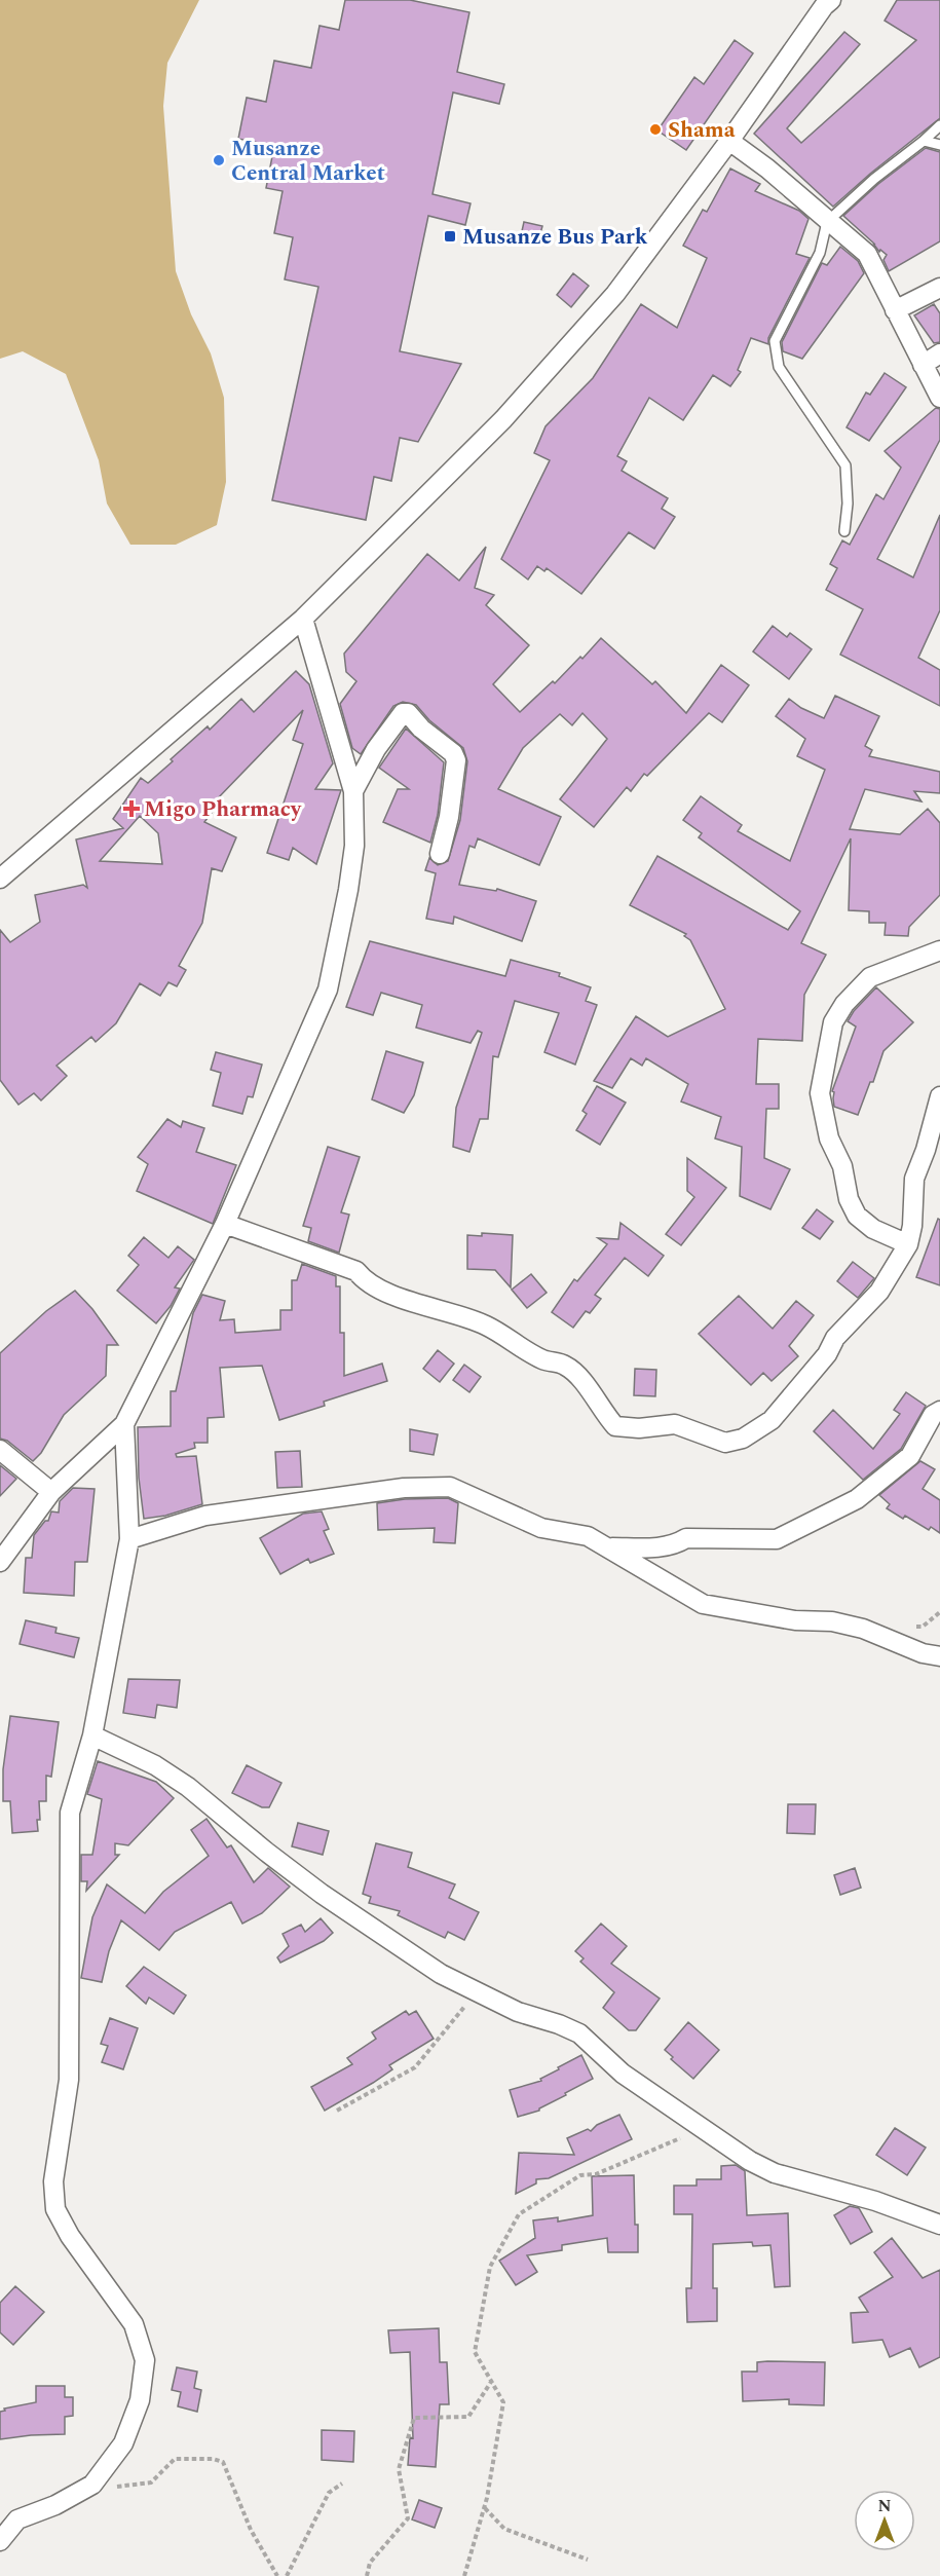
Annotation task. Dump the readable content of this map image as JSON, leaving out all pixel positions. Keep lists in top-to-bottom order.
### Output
{
  "places": {
    "other": ["Shama", "Musanze Central Market"],
    "transit": ["Musanze Bus Park"],
    "health": ["Migo Pharmacy"]
  },
  "north": "top"
}
